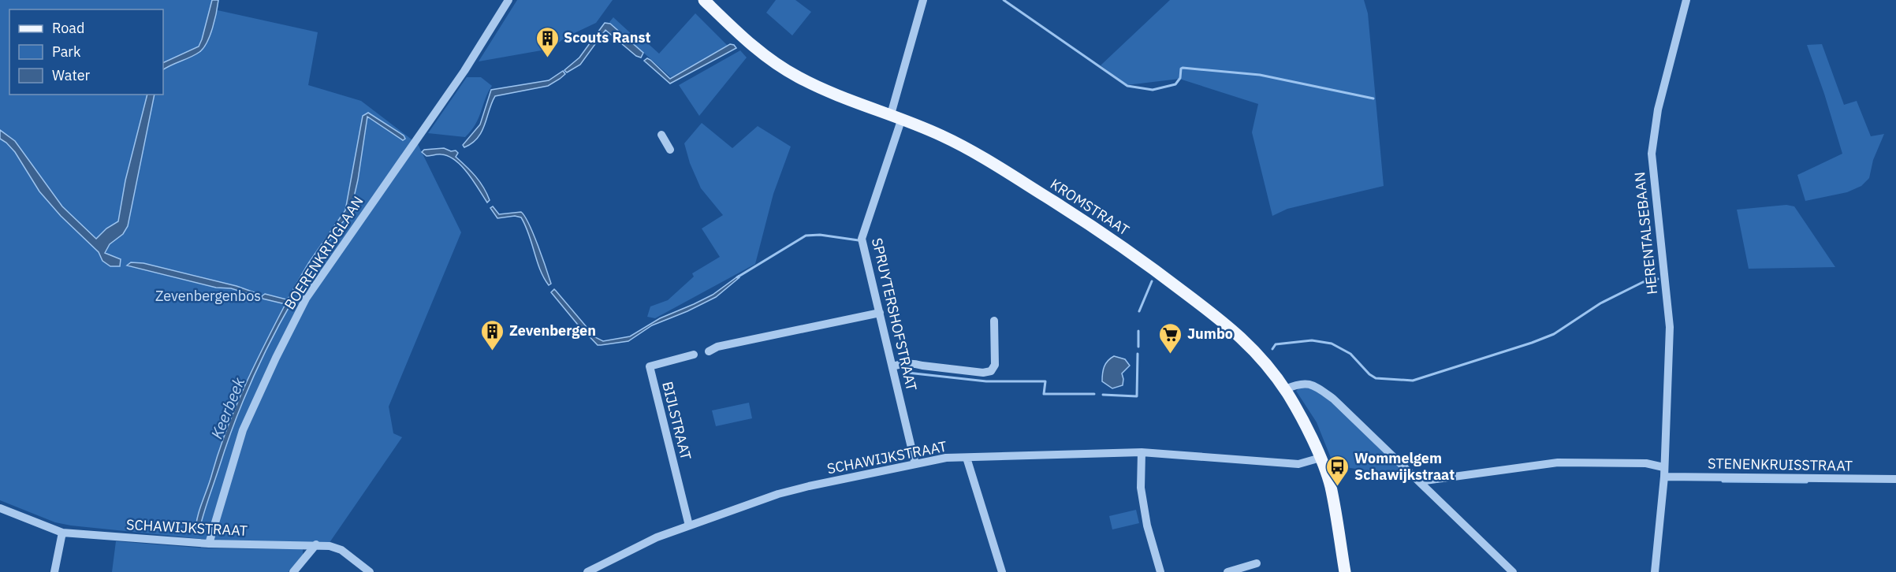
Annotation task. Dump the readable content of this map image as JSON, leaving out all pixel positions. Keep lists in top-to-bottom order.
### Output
{
  "streets": {
    "main road": ["KROMSTRAAT"],
    "street": [
      "HERENTALSEBAAN",
      "BOERENKRIJGLAAN",
      "SPRUYTERSHOFSTRAAT",
      "BIJLSTRAAT",
      "SCHAWIJKSTRAAT",
      "STENENKRUISSTRAAT"
    ]
  },
  "crossings": [
    ["KROMSTRAAT", "SPRUYTERSHOFSTRAAT"],
    ["KROMSTRAAT", "SCHAWIJKSTRAAT"],
    ["HERENTALSEBAAN", "STENENKRUISSTRAAT"],
    ["BOERENKRIJGLAAN", "SCHAWIJKSTRAAT"],
    ["SPRUYTERSHOFSTRAAT", "SCHAWIJKSTRAAT"],
    ["BIJLSTRAAT", "SCHAWIJKSTRAAT"]
  ],
  "water": ["Keerbeek"],
  "parks": ["Zevenbergenbos"],
  "places": {
    "building": ["Scouts Ranst", "Zevenbergen"],
    "supermarket": ["Jumbo"],
    "bus stop": ["Wommelgem Schawijkstraat"]
  },
  "legend": ["Road", "Park", "Water"]
}
